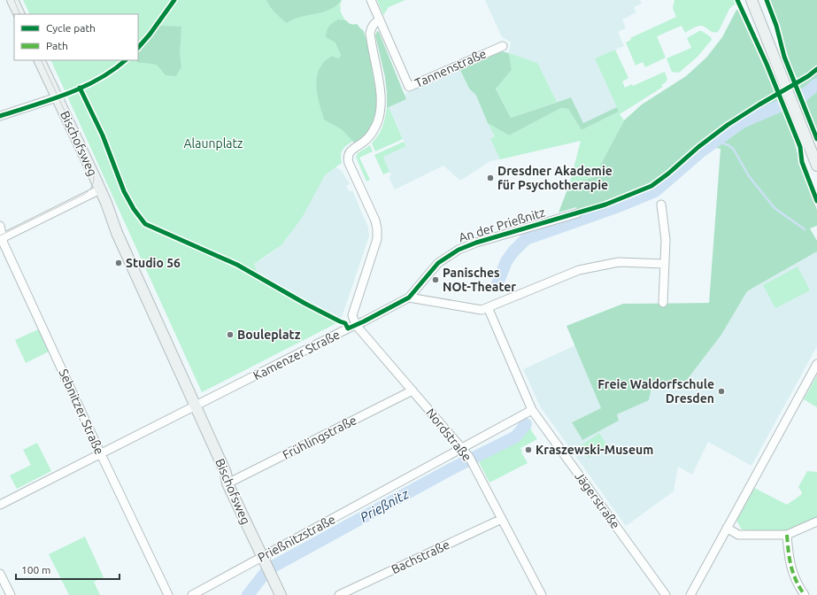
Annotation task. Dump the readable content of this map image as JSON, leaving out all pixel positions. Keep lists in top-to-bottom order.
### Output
{
  "streets": {
    "street": [
      "Tannenstraße",
      "Bischofsweg",
      "An der Prießnitz",
      "Kamenzer Straße",
      "Sebnitzer Straße",
      "Nordstraße",
      "Frühlingstraße",
      "Jägerstraße",
      "Prießnitzstraße",
      "Bachstraße"
    ]
  },
  "crossings": [
    ["Bischofsweg", "Kamenzer Straße"],
    ["Bischofsweg", "Frühlingstraße"],
    ["Bischofsweg", "Prießnitzstraße"],
    ["An der Prießnitz", "Kamenzer Straße"],
    ["Kamenzer Straße", "Sebnitzer Straße"],
    ["Kamenzer Straße", "Nordstraße"],
    ["Nordstraße", "Frühlingstraße"],
    ["Nordstraße", "Prießnitzstraße"],
    ["Nordstraße", "Bachstraße"],
    ["Jägerstraße", "Prießnitzstraße"]
  ],
  "water": ["Prießnitz"],
  "parks": ["Alaunplatz"],
  "places": [
    "Dresdner Akademie für Psychotherapie",
    "Studio 56",
    "Panisches NOt-Theater",
    "Bouleplatz",
    "Freie Waldorfschule Dresden",
    "Kraszewski-Museum"
  ],
  "legend": ["Cycle path", "Path"],
  "scale_bar": "100 m"
}
